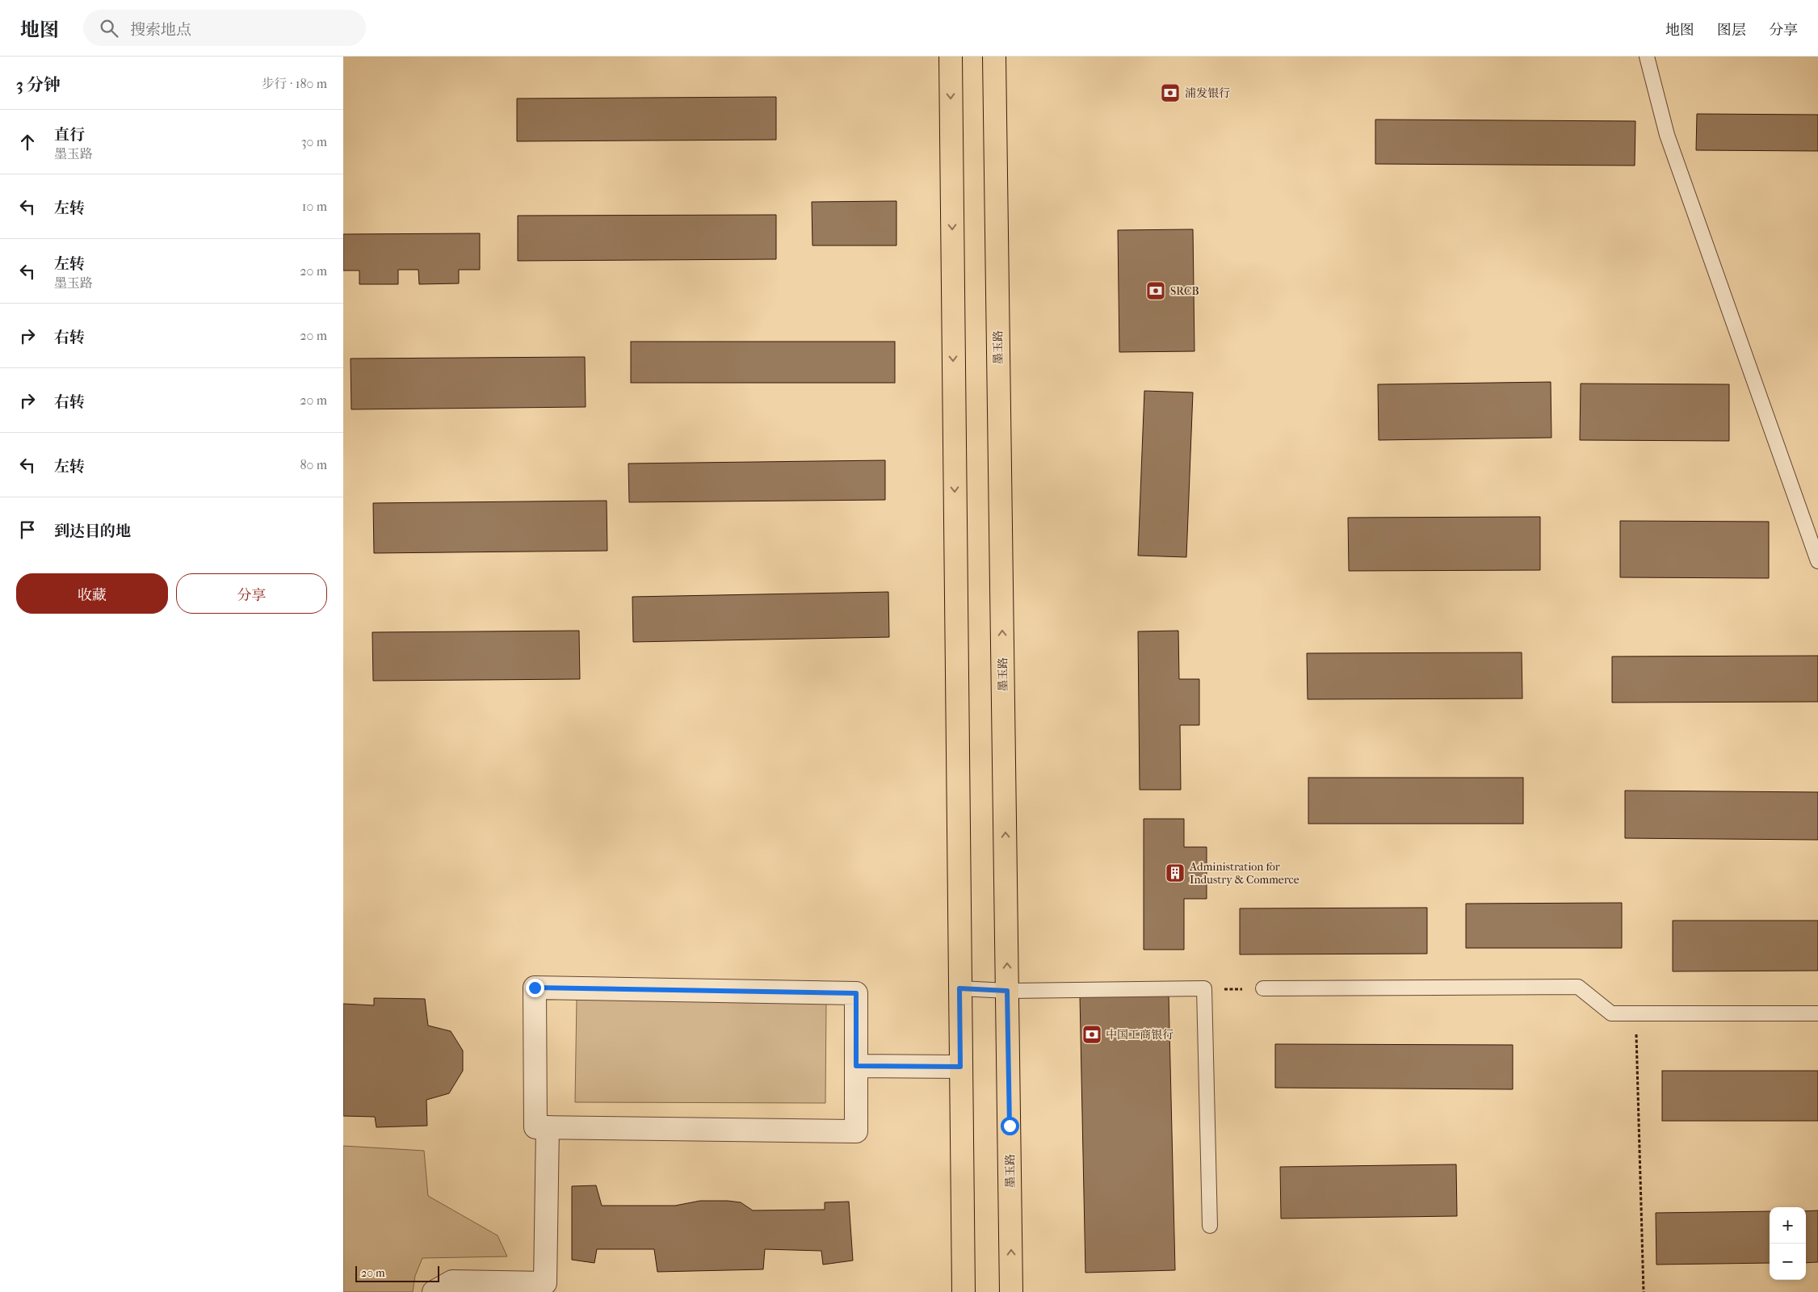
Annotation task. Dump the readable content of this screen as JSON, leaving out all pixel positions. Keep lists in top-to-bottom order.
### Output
{
  "streets": {
    "main road": ["墨玉路"]
  },
  "places": {
    "bank": ["浦发银行", "SRCB", "中国工商银行"],
    "building": ["Administration for Industry & Commerce"]
  },
  "scale_bar": "20 m",
  "page": {
    "header": "地图",
    "search": "搜索地点",
    "nav": ["地图", "图层", "分享"],
    "heading": ["3 分钟", "步行 · 180 m"],
    "list": [
      ["直行", "墨玉路", "30 m"],
      ["左转", "10 m"],
      ["左转", "墨玉路", "20 m"],
      ["右转", "20 m"],
      ["右转", "20 m"],
      ["左转", "80 m"],
      "到达目的地"
    ],
    "buttons": ["收藏", "分享"],
    "map_buttons": ["+", "−"],
    "scale": "20 m"
  }
}
